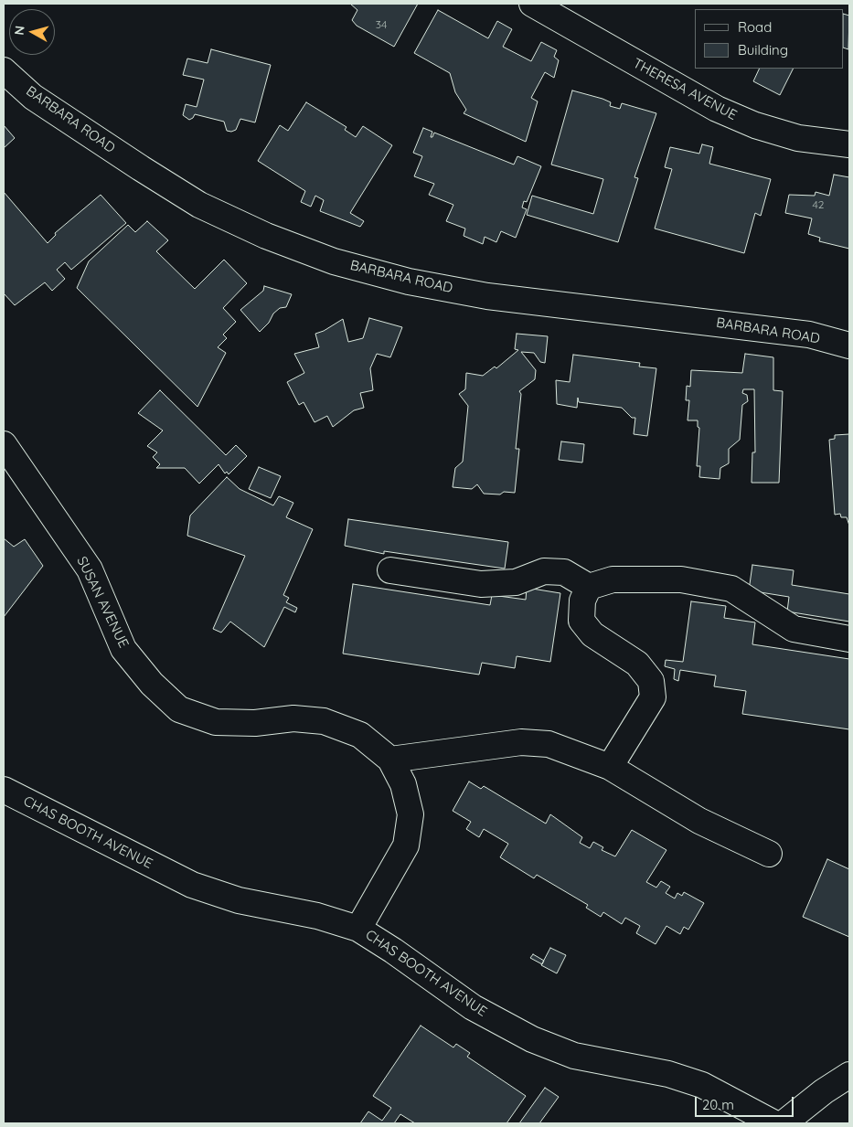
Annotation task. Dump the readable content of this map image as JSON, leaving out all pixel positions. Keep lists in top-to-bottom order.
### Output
{
  "streets": {
    "street": [
      "THERESA AVENUE",
      "BARBARA ROAD",
      "SUSAN AVENUE",
      "CHAS BOOTH AVENUE"
    ]
  },
  "crossings": [
    ["SUSAN AVENUE", "CHAS BOOTH AVENUE"]
  ],
  "house_numbers": ["34", "42"],
  "legend": ["Road", "Building"],
  "scale_bar": "20 m",
  "north": "left"
}
